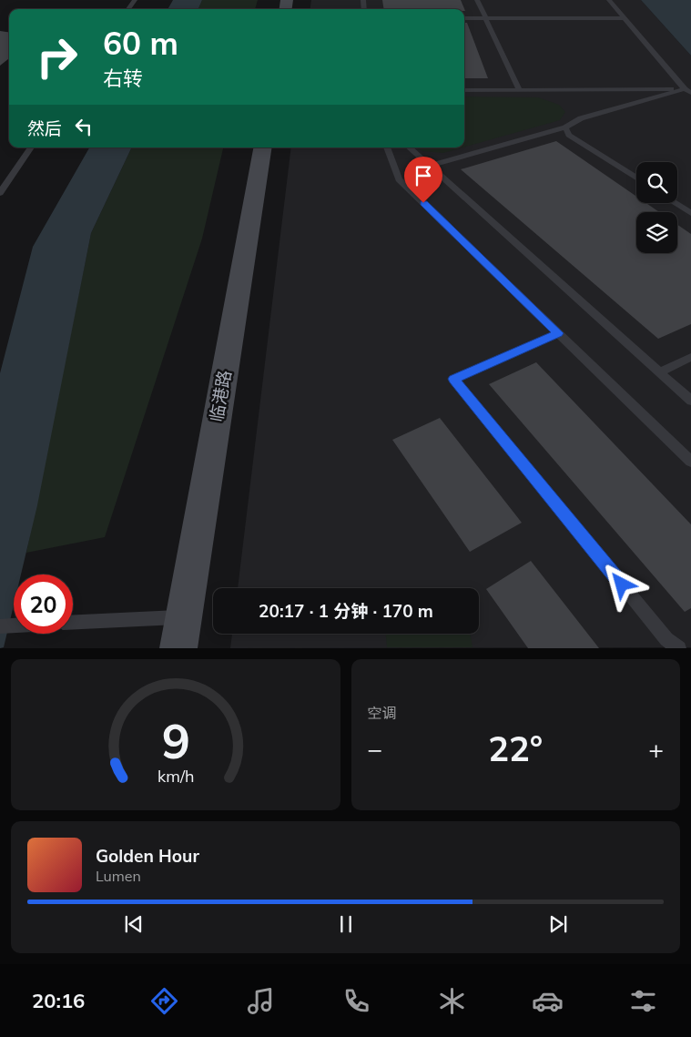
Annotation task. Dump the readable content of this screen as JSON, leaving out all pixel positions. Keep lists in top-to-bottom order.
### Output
{
  "streets": {
    "main road": ["临港路"]
  },
  "page": {
    "turn": ["60 m", "右转"],
    "then": "然后",
    "limit": "20",
    "trip": "20:17 · 1 分钟 · 170 m",
    "tile": "空调",
    "heat": ["−", "22°", "+"],
    "song": ["Golden Hour", "Lumen"],
    "tabs": "20:16",
    "gauge": ["9", "km/h"]
  }
}
